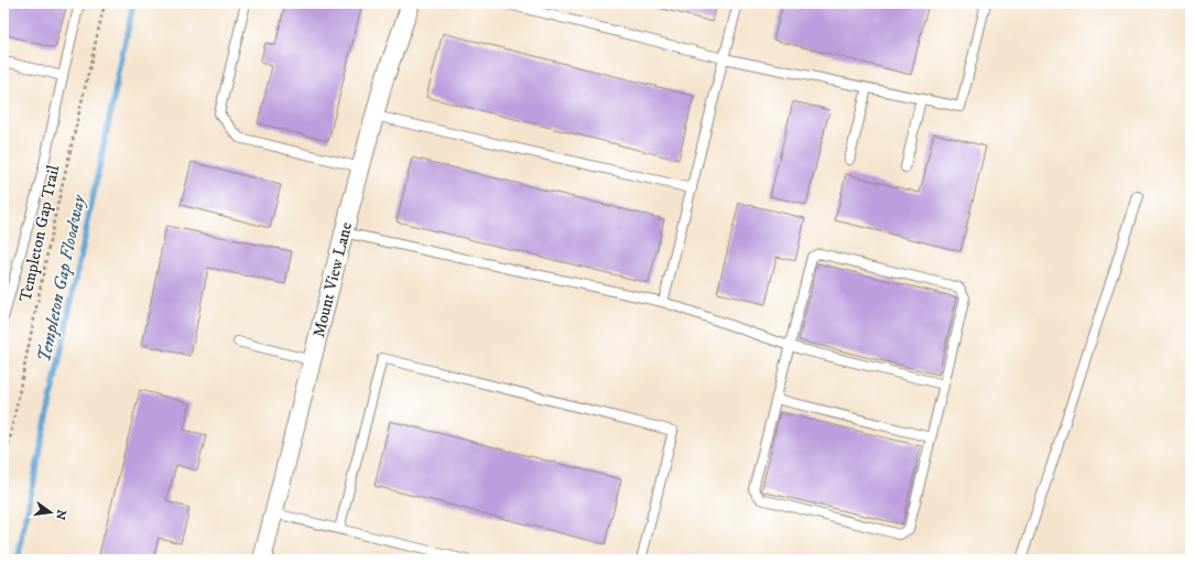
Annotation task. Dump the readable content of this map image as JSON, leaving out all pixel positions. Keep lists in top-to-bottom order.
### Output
{
  "streets": {
    "street": ["Mount View Lane"],
    "path": ["Templeton Gap Trail"]
  },
  "water": ["Templeton Gap Floodway"],
  "north": "right"
}
